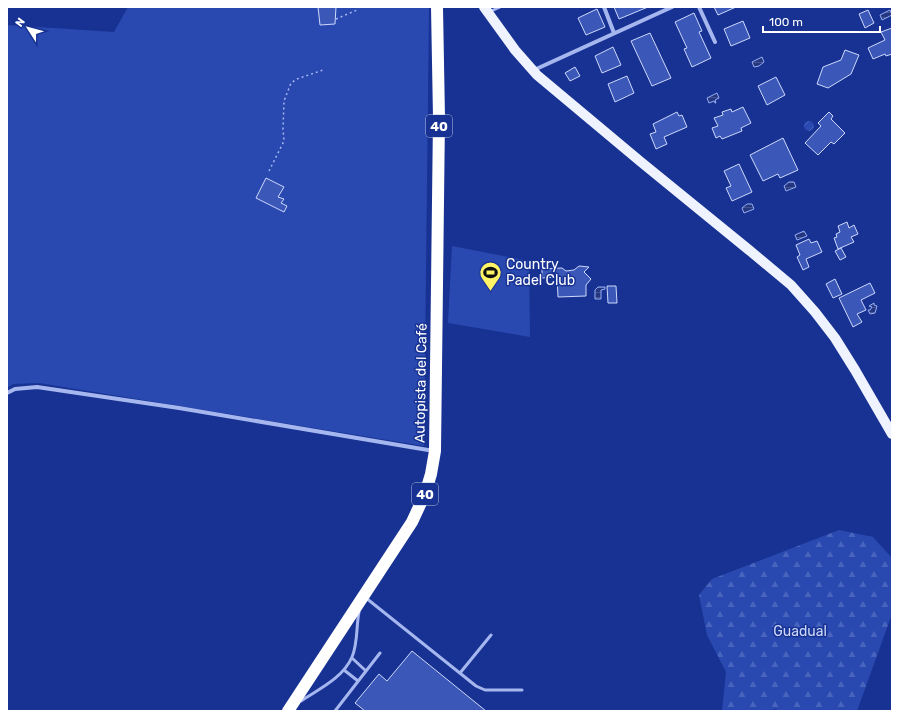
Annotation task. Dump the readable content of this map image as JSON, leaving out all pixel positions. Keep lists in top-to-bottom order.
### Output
{
  "streets": {
    "highway": ["40", "Autopista del Café"]
  },
  "parks": ["Guadual"],
  "places": {
    "sports": ["Country Padel Club"]
  },
  "scale_bar": "100 m",
  "north": "top left"
}
